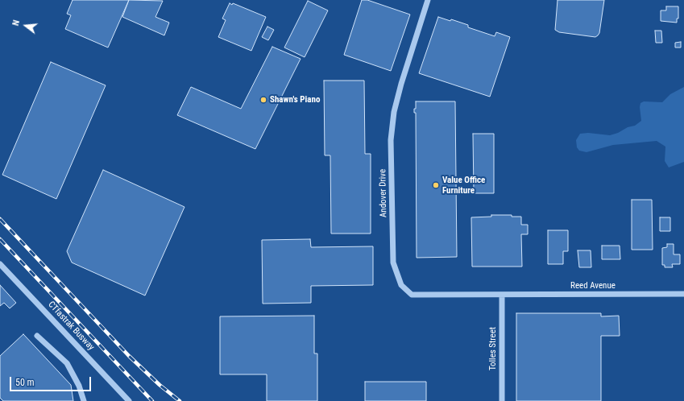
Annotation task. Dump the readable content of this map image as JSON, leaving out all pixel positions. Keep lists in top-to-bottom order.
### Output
{
  "streets": {
    "street": [
      "Andover Drive",
      "Reed Avenue",
      "CTfastrak Busway",
      "Tolles Street"
    ]
  },
  "crossings": [
    ["Andover Drive", "Reed Avenue"],
    ["Andover Drive", "Tolles Street"],
    ["Reed Avenue", "Tolles Street"]
  ],
  "places": ["Shawn's Piano", "Value Office Furniture"],
  "scale_bar": "50 m",
  "north": "left"
}
